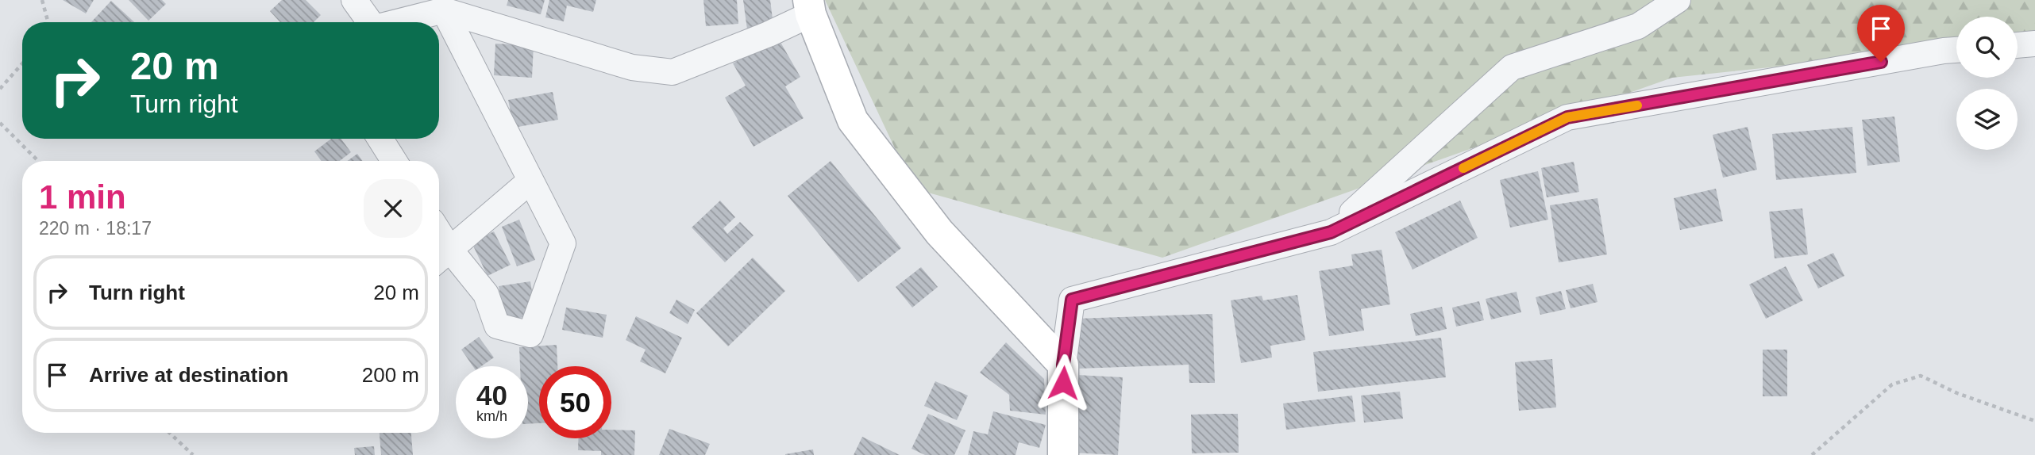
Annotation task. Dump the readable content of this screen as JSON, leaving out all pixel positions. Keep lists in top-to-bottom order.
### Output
{
  "page": {
    "turn": ["20 m", "Turn right"],
    "heading": ["1 min", "220 m · 18:17"],
    "list": [
      {
        "name": "Turn right",
        "value": "20 m"
      },
      {
        "name": "Arrive at destination",
        "value": "200 m"
      }
    ],
    "speed": "40 km/h",
    "limit": "50"
  }
}
